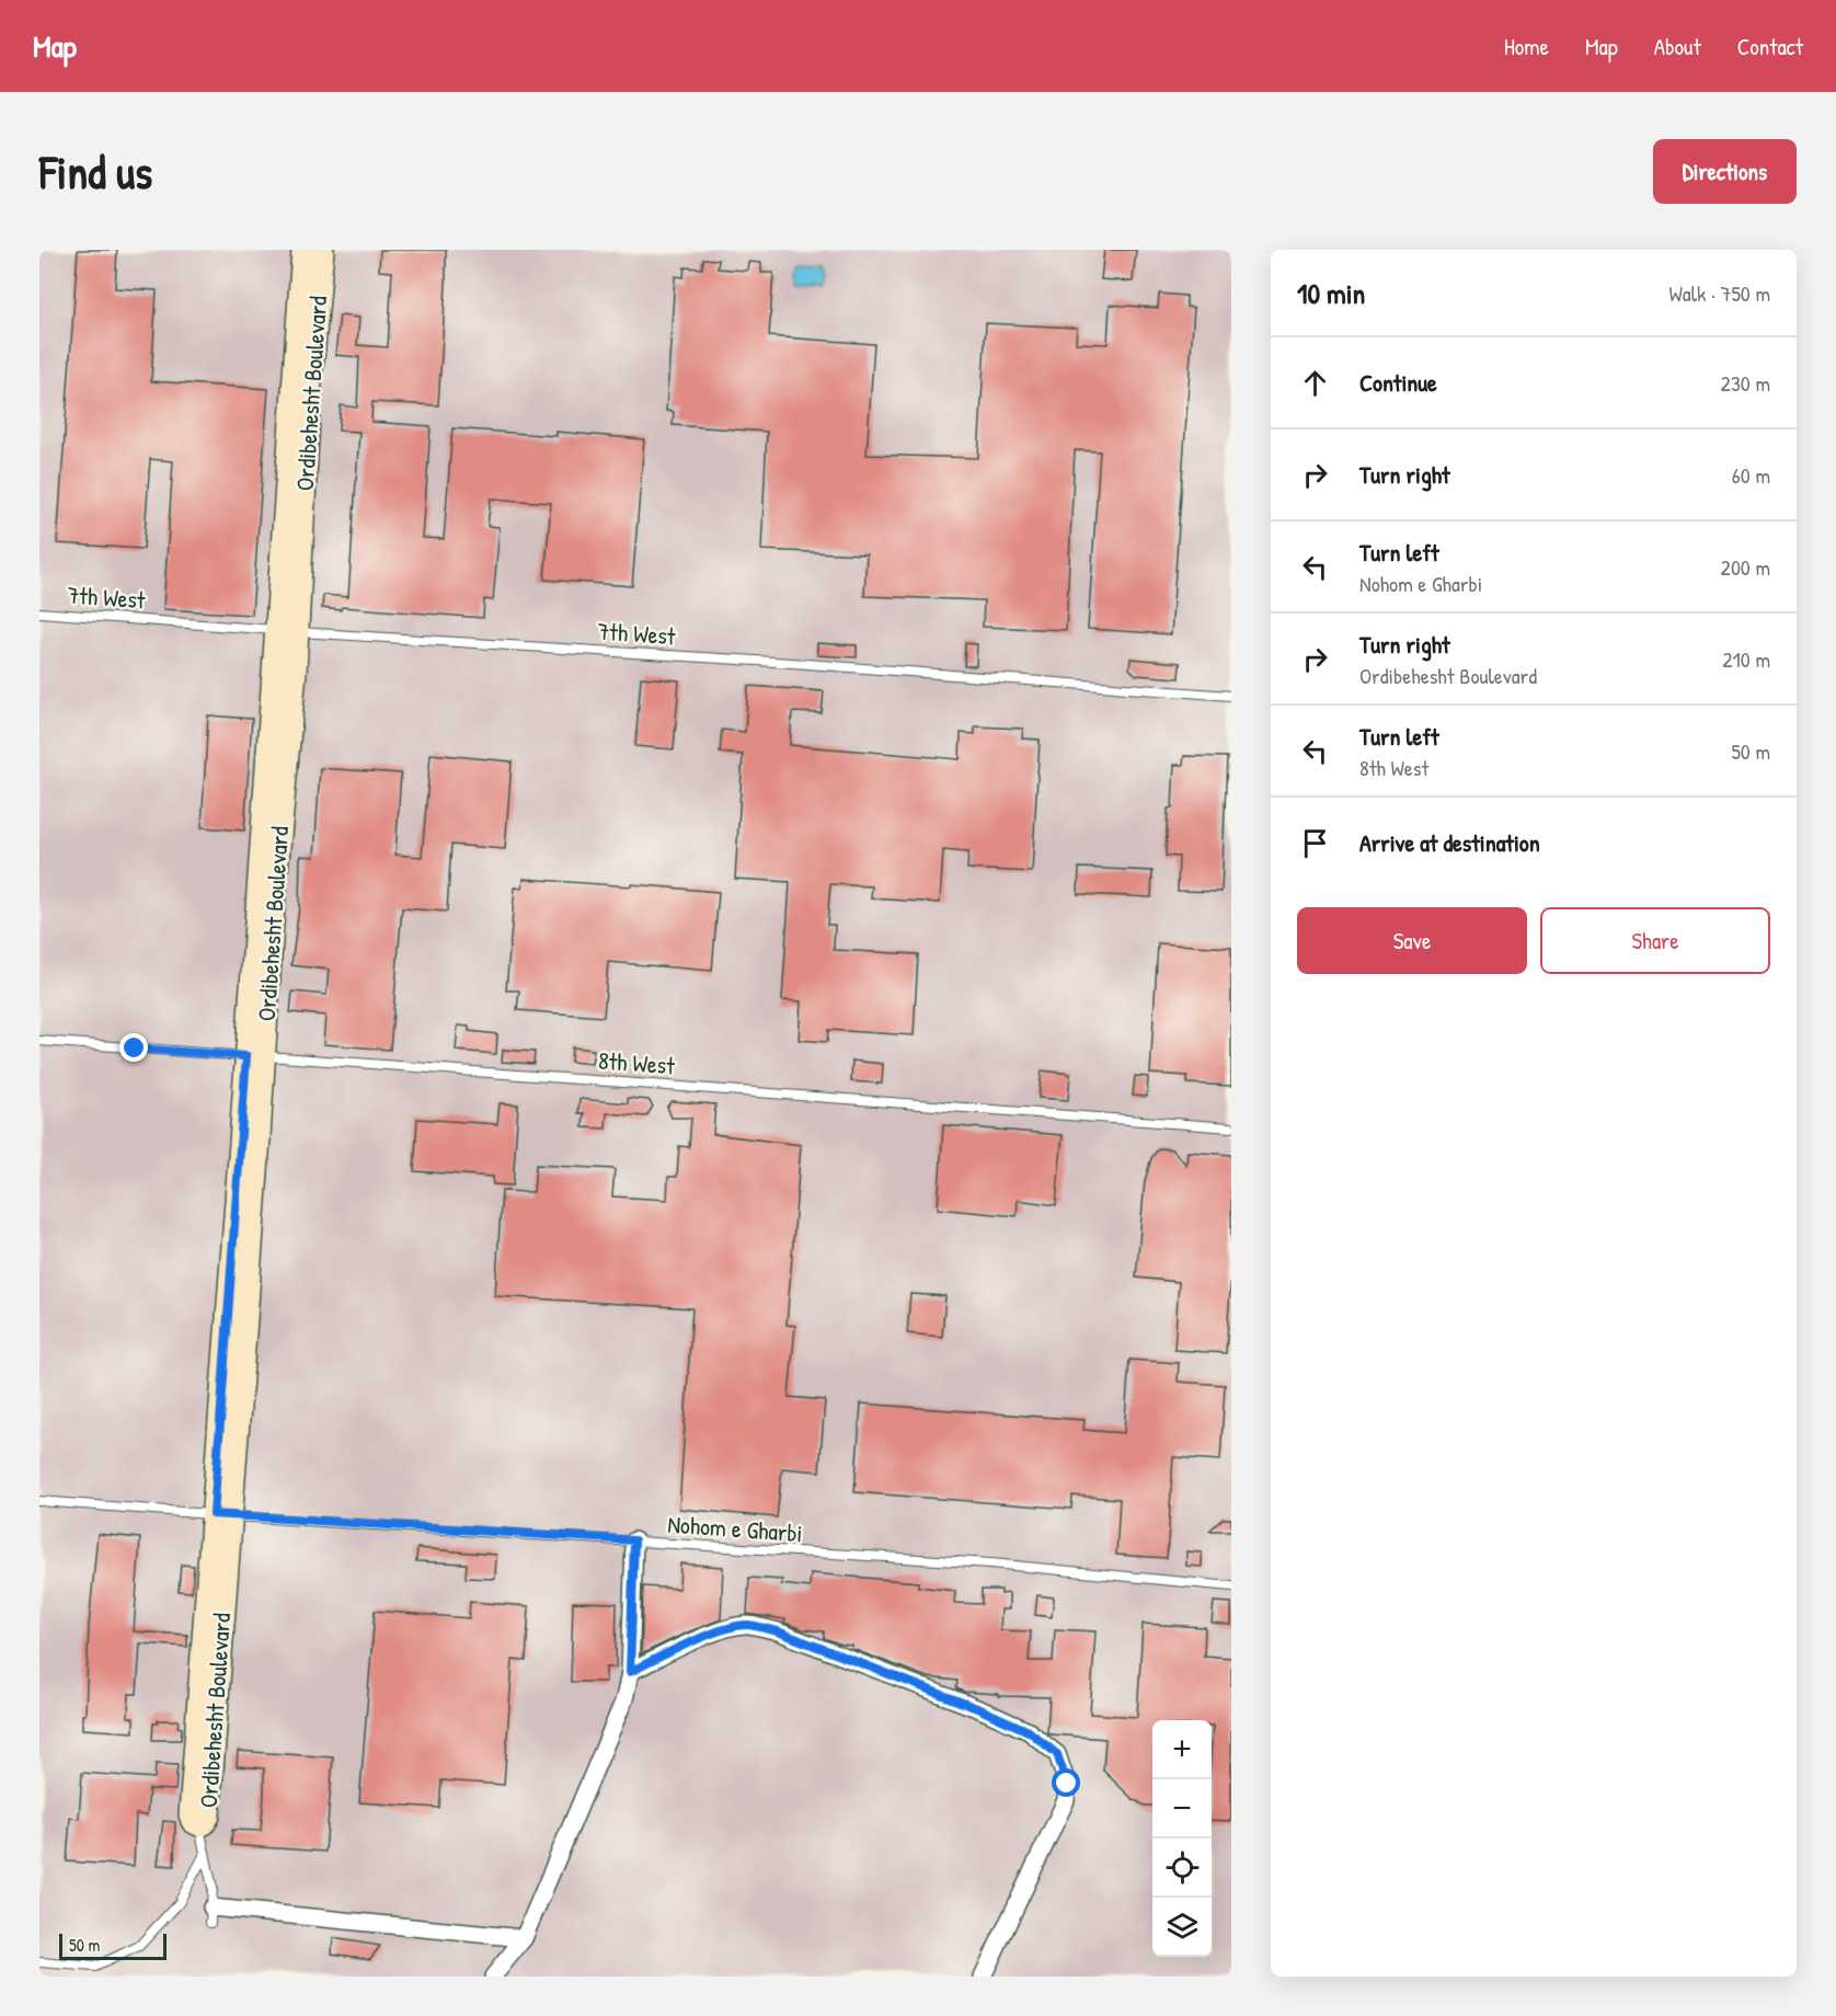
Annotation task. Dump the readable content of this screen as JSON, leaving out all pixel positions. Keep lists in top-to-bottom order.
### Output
{
  "streets": {
    "street": ["Ordibehesht Boulevard"],
    "lane": ["7th West", "8th West", "Nohom e Gharbi"]
  },
  "crossings": [
    ["Ordibehesht Boulevard", "7th West"],
    ["Ordibehesht Boulevard", "8th West"],
    ["Ordibehesht Boulevard", "Nohom e Gharbi"]
  ],
  "scale_bar": "50 m",
  "page": {
    "header": "Map",
    "nav": [
      "Home",
      "Map",
      "About",
      "Contact"
    ],
    "buttons": [
      "Directions",
      ["Save", "Share"]
    ],
    "title": "Find us",
    "heading": ["10 min", "Walk · 750 m"],
    "list": [
      ["Continue", "230 m"],
      ["Turn right", "60 m"],
      ["Turn left", "Nohom e Gharbi", "200 m"],
      ["Turn right", "Ordibehesht Boulevard", "210 m"],
      ["Turn left", "8th West", "50 m"],
      "Arrive at destination"
    ],
    "map_buttons": ["+", "−"],
    "scale": "50 m"
  }
}
